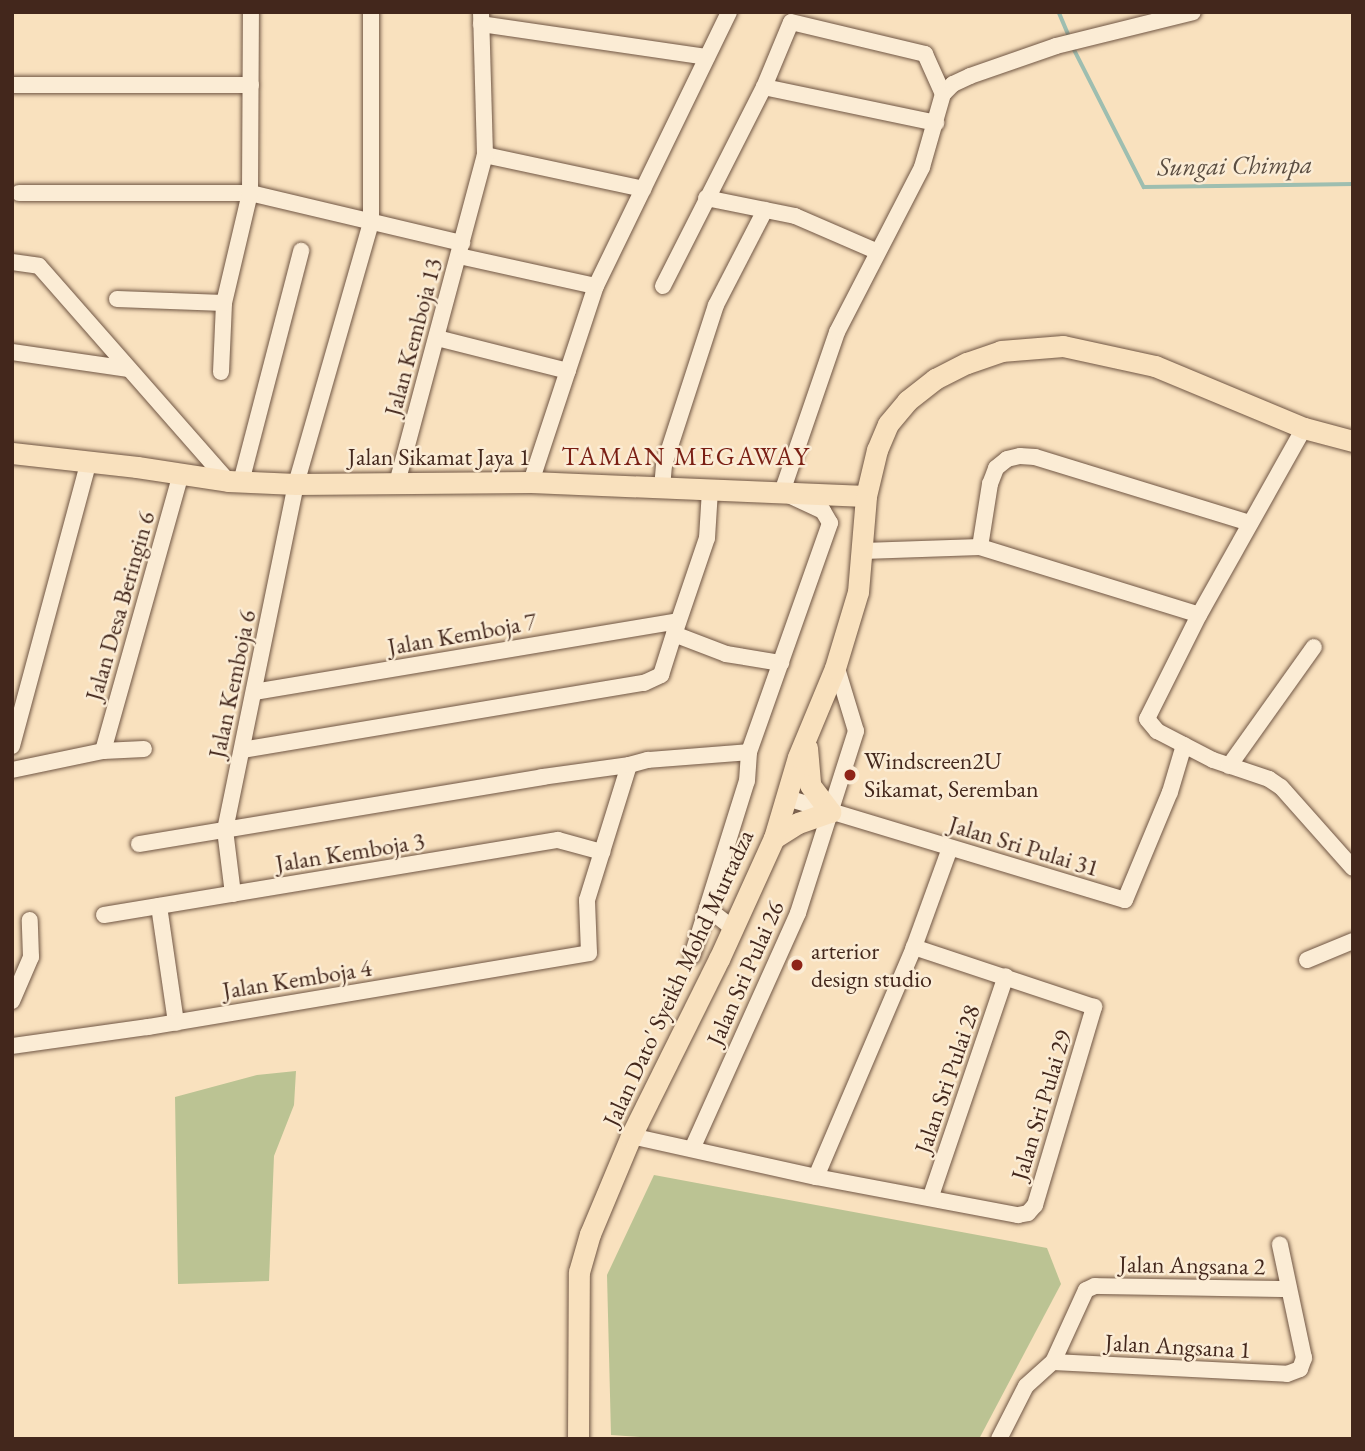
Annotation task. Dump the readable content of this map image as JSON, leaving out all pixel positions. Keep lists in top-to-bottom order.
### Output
{
  "streets": {
    "main road": ["Jalan Sikamat Jaya 1", "Jalan Dato' Syeikh Mohd Murtadza"],
    "street": [
      "Jalan Kemboja 13",
      "Jalan Desa Beringin 6",
      "Jalan Kemboja 7",
      "Jalan Kemboja 6",
      "Jalan Sri Pulai 31",
      "Jalan Kemboja 3",
      "Jalan Sri Pulai 26",
      "Jalan Kemboja 4",
      "Jalan Sri Pulai 28",
      "Jalan Sri Pulai 29",
      "Jalan Angsana 2",
      "Jalan Angsana 1"
    ]
  },
  "crossings": [
    ["Jalan Kemboja 13", "Jalan Sikamat Jaya 1"],
    ["Jalan Sikamat Jaya 1", "Jalan Desa Beringin 6"],
    ["Jalan Sikamat Jaya 1", "Jalan Kemboja 6"],
    ["Jalan Sikamat Jaya 1", "Jalan Dato' Syeikh Mohd Murtadza"],
    ["Jalan Kemboja 7", "Jalan Kemboja 6"],
    ["Jalan Kemboja 6", "Jalan Kemboja 3"],
    ["Jalan Sri Pulai 31", "Jalan Sri Pulai 26"],
    ["Jalan Sri Pulai 31", "Jalan Dato' Syeikh Mohd Murtadza"],
    ["Jalan Kemboja 3", "Jalan Kemboja 4"],
    ["Jalan Sri Pulai 26", "Jalan Dato' Syeikh Mohd Murtadza"],
    ["Jalan Sri Pulai 28", "Jalan Sri Pulai 29"],
    ["Jalan Angsana 2", "Jalan Angsana 1"]
  ],
  "districts": ["TAMAN MEGAWAY"],
  "water": ["Sungai Chimpa"],
  "places": ["Windscreen2U Sikamat, Seremban", "arterior design studio"]
}
